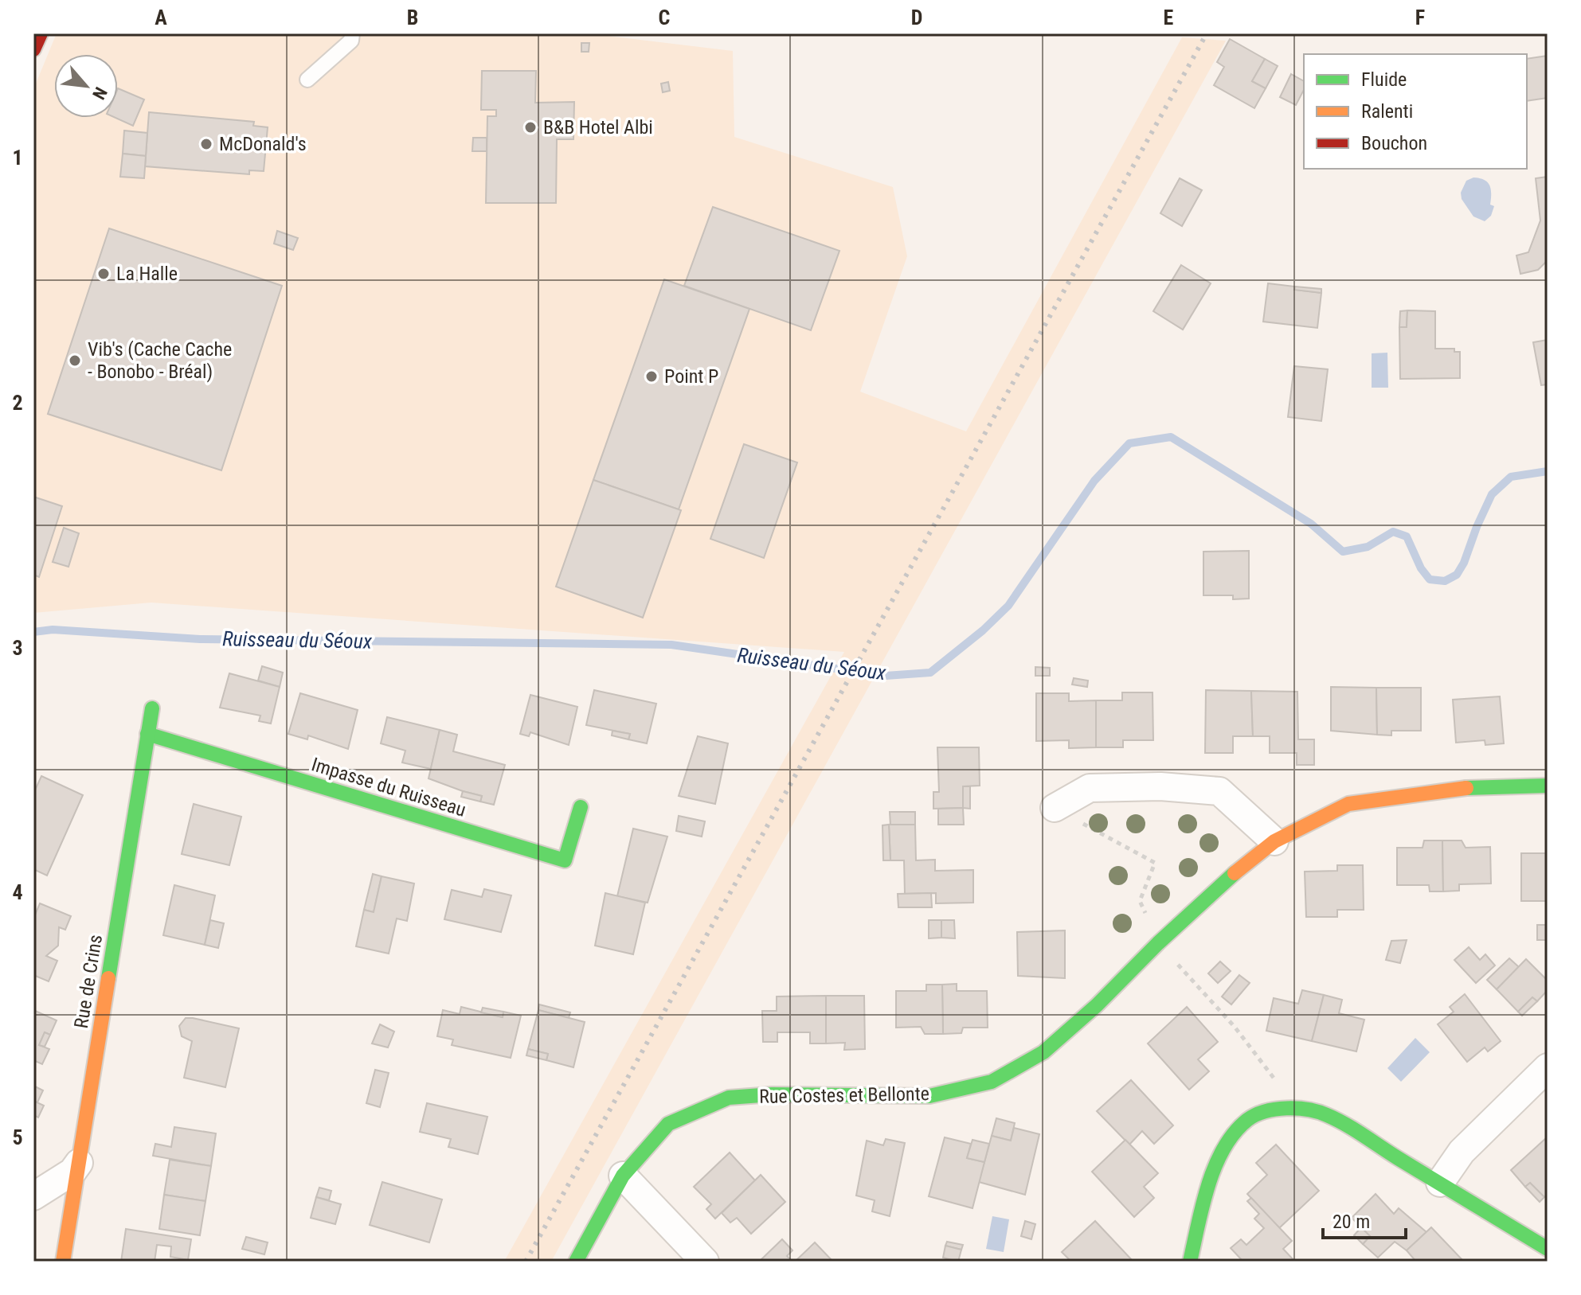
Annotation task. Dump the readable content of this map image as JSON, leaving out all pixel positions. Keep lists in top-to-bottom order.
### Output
{
  "streets": {
    "street": ["Impasse du Ruisseau", "Rue de Crins", "Rue Costes et Bellonte"]
  },
  "crossings": [
    ["Impasse du Ruisseau", "Rue de Crins"]
  ],
  "water": ["Ruisseau du Séoux"],
  "places": [
    "B&B Hotel Albi",
    "McDonald's",
    "La Halle",
    "Vib's (Cache Cache - Bonobo - Bréal)",
    "Point P"
  ],
  "legend": ["Fluide", "Ralenti", "Bouchon"],
  "scale_bar": "20 m",
  "north": "bottom right",
  "grid": {
    "columns": [
      "A",
      "B",
      "C",
      "D",
      "E",
      "F"
    ],
    "rows": [
      "1",
      "2",
      "3",
      "4",
      "5"
    ]
  }
}
